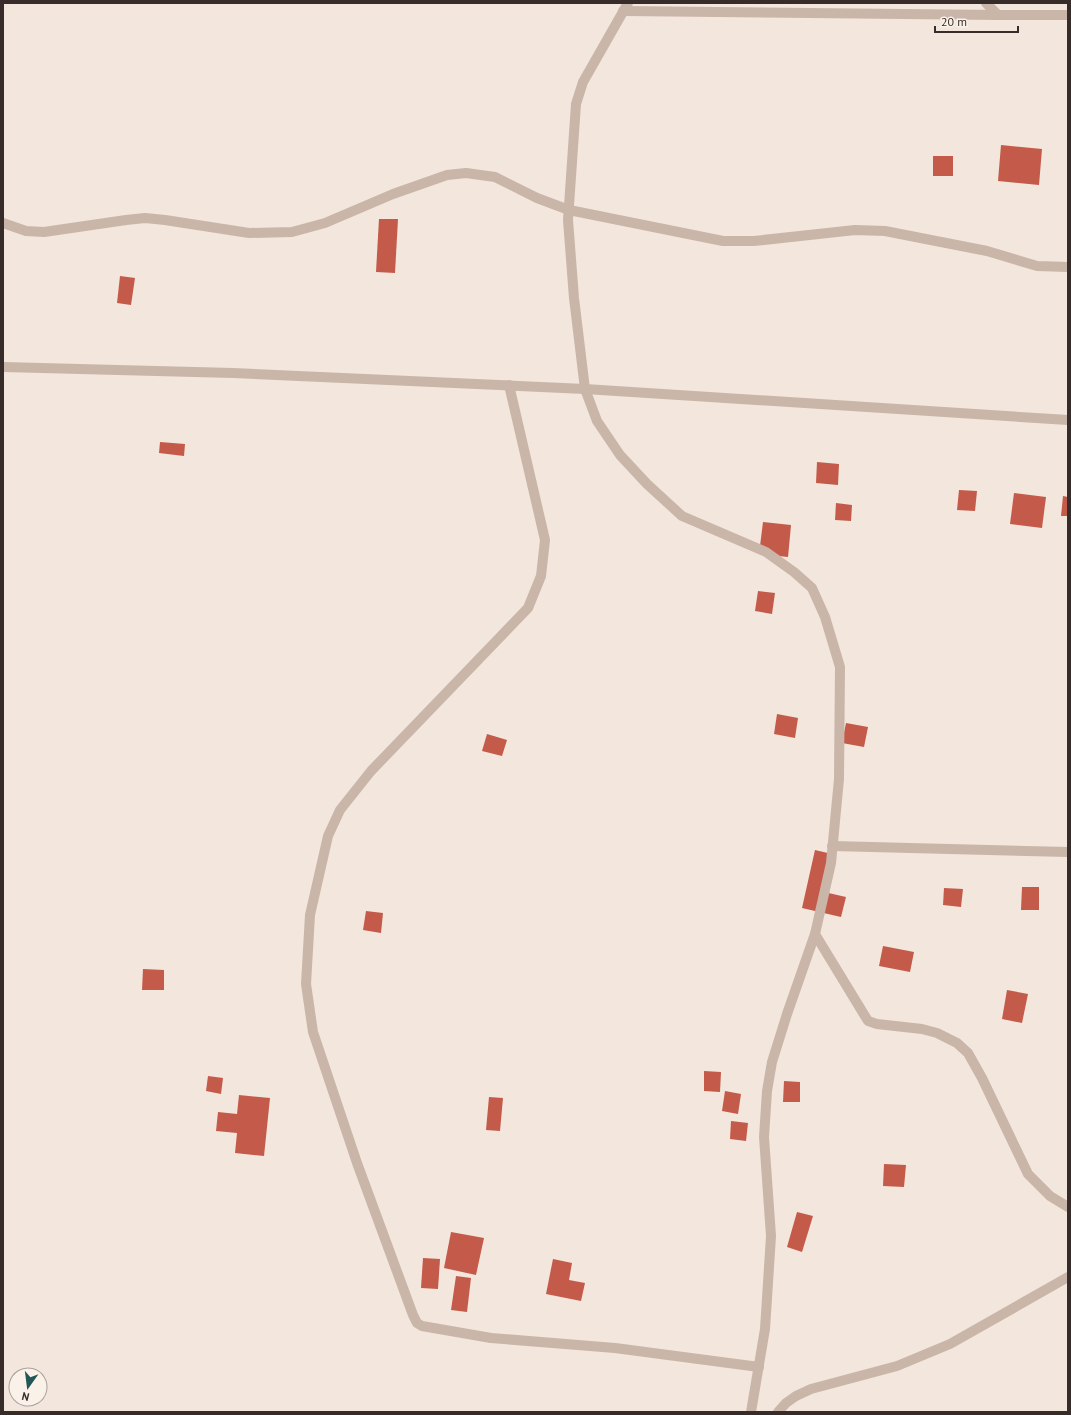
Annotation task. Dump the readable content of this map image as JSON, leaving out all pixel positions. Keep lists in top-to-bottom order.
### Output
{
  "scale_bar": "20 m",
  "north": "bottom"
}
